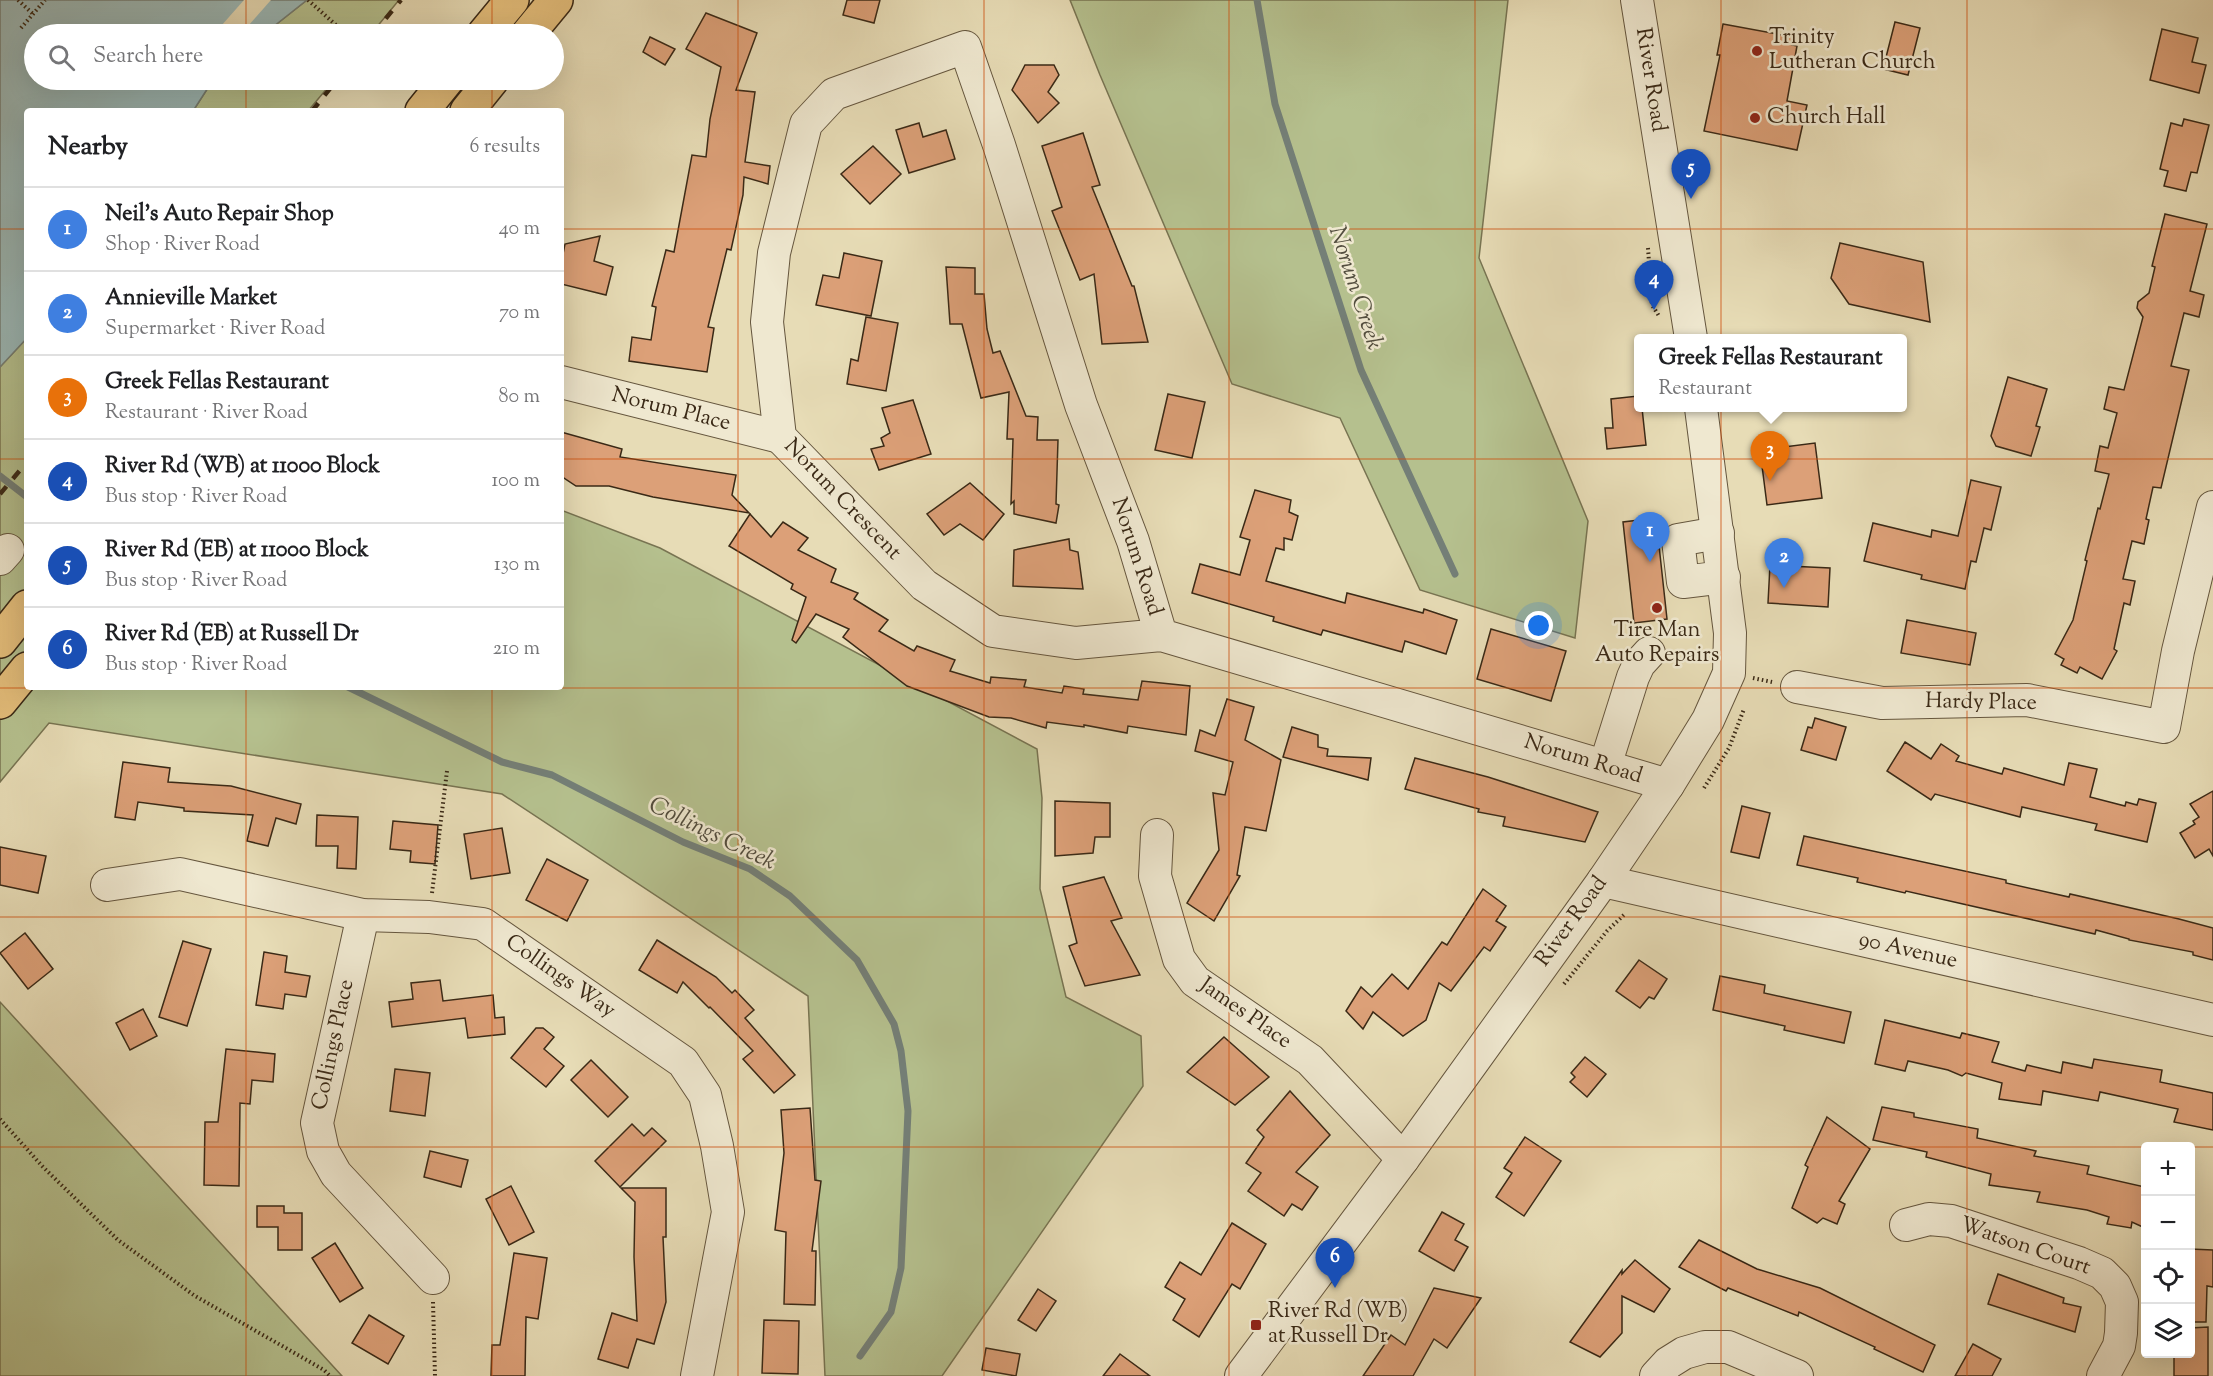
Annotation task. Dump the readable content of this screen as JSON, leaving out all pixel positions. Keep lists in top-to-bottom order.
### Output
{
  "streets": {
    "street": [
      "River Road",
      "Norum Place",
      "Norum Crescent",
      "Norum Road",
      "Hardy Place",
      "90 Avenue",
      "Collings Way",
      "James Place",
      "Collings Place",
      "Watson Court"
    ]
  },
  "crossings": [
    ["River Road", "Norum Road"],
    ["River Road", "90 Avenue"],
    ["River Road", "James Place"],
    ["Norum Place", "Norum Crescent"],
    ["Norum Crescent", "Norum Road"],
    ["Collings Way", "Collings Place"]
  ],
  "water": ["Norum Creek", "Collings Creek"],
  "places": {
    "other": ["Trinity Lutheran Church", "Church Hall", "Tire Man Auto Repairs"],
    "transit": ["River Rd (WB) at Russell Dr"]
  },
  "page": {
    "search": "Search here",
    "heading": ["Nearby", "6 results"],
    "pins": [
      "5",
      "4",
      "3",
      "1",
      "2",
      "6"
    ],
    "list": [
      {
        "mark": "1",
        "name": "Neil's Auto Repair Shop",
        "note": "Shop · River Road",
        "value": "40 m"
      },
      {
        "mark": "2",
        "name": "Annieville Market",
        "note": "Supermarket · River Road",
        "value": "70 m"
      },
      {
        "mark": "3",
        "name": "Greek Fellas Restaurant",
        "note": "Restaurant · River Road",
        "value": "80 m"
      },
      {
        "mark": "4",
        "name": "River Rd (WB) at 11000 Block",
        "note": "Bus stop · River Road",
        "value": "100 m"
      },
      {
        "mark": "5",
        "name": "River Rd (EB) at 11000 Block",
        "note": "Bus stop · River Road",
        "value": "130 m"
      },
      {
        "mark": "6",
        "name": "River Rd (EB) at Russell Dr",
        "note": "Bus stop · River Road",
        "value": "210 m"
      }
    ],
    "popup": ["Greek Fellas Restaurant", "Restaurant"],
    "map_buttons": ["+", "−"]
  }
}
